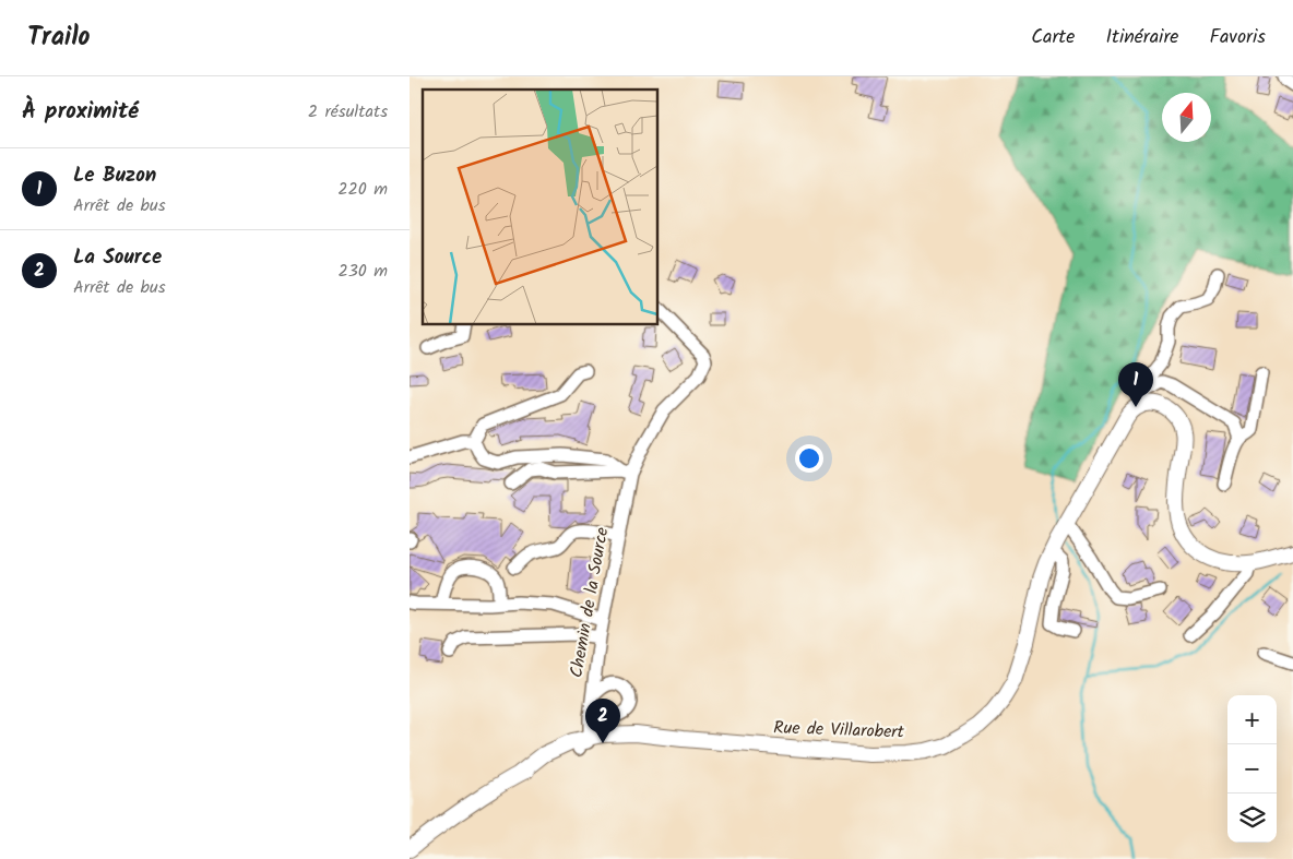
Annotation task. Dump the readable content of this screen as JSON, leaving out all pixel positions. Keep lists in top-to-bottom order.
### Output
{
  "streets": {
    "main road": ["Rue de Villarobert"],
    "street": ["Chemin de la Source"]
  },
  "crossings": [
    ["Chemin de la Source", "Rue de Villarobert"]
  ],
  "north": "top",
  "page": {
    "header": "Trailo",
    "nav": ["Carte", "Itinéraire", "Favoris"],
    "heading": ["À proximité", "2 résultats"],
    "list": [
      {
        "mark": "1",
        "name": "Le Buzon",
        "note": "Arrêt de bus",
        "value": "220 m"
      },
      {
        "mark": "2",
        "name": "La Source",
        "note": "Arrêt de bus",
        "value": "230 m"
      }
    ],
    "pins": ["1", "2"],
    "map_buttons": ["+", "−"]
  }
}
